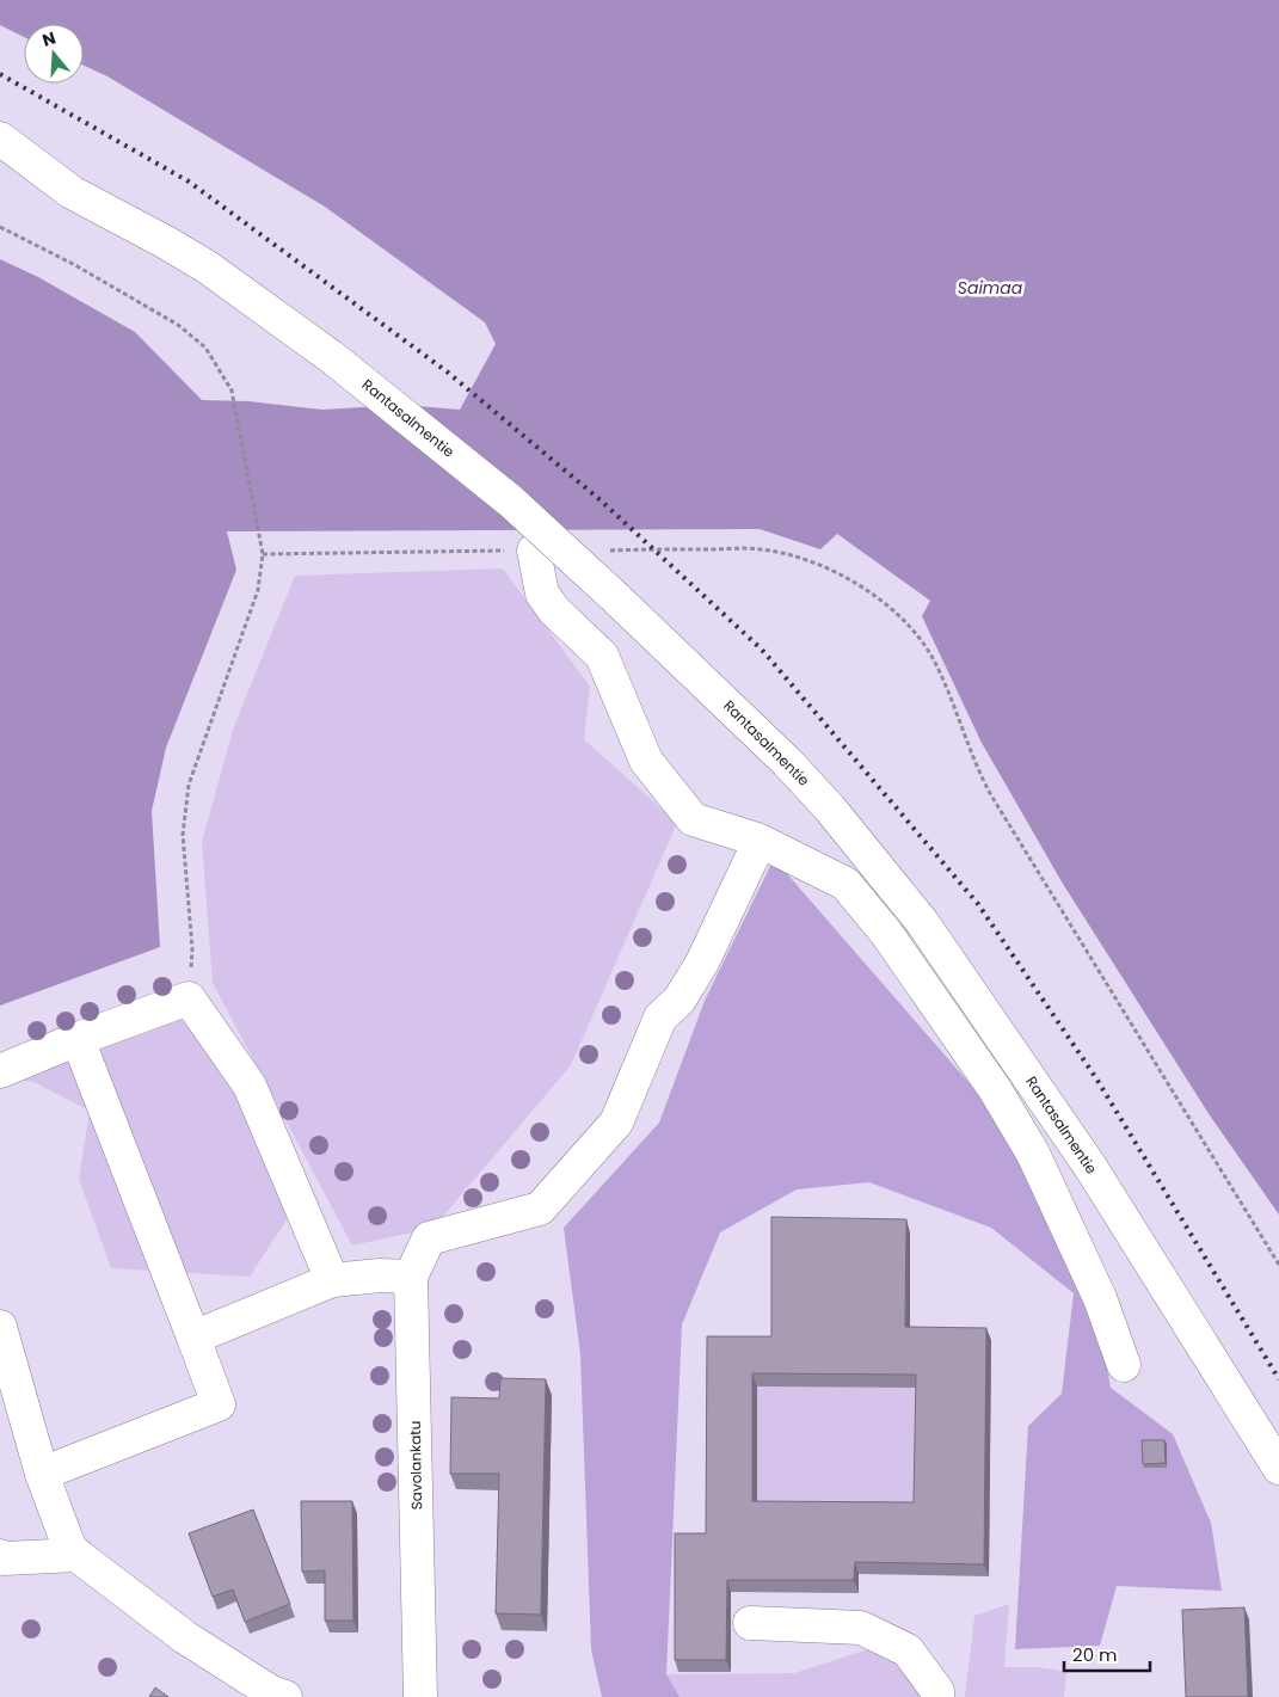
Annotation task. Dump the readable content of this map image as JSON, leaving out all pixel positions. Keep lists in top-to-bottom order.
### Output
{
  "streets": {
    "main road": ["Rantasalmentie", "Savolankatu"]
  },
  "water": ["Saimaa"],
  "scale_bar": "20 m",
  "north": "top"
}
